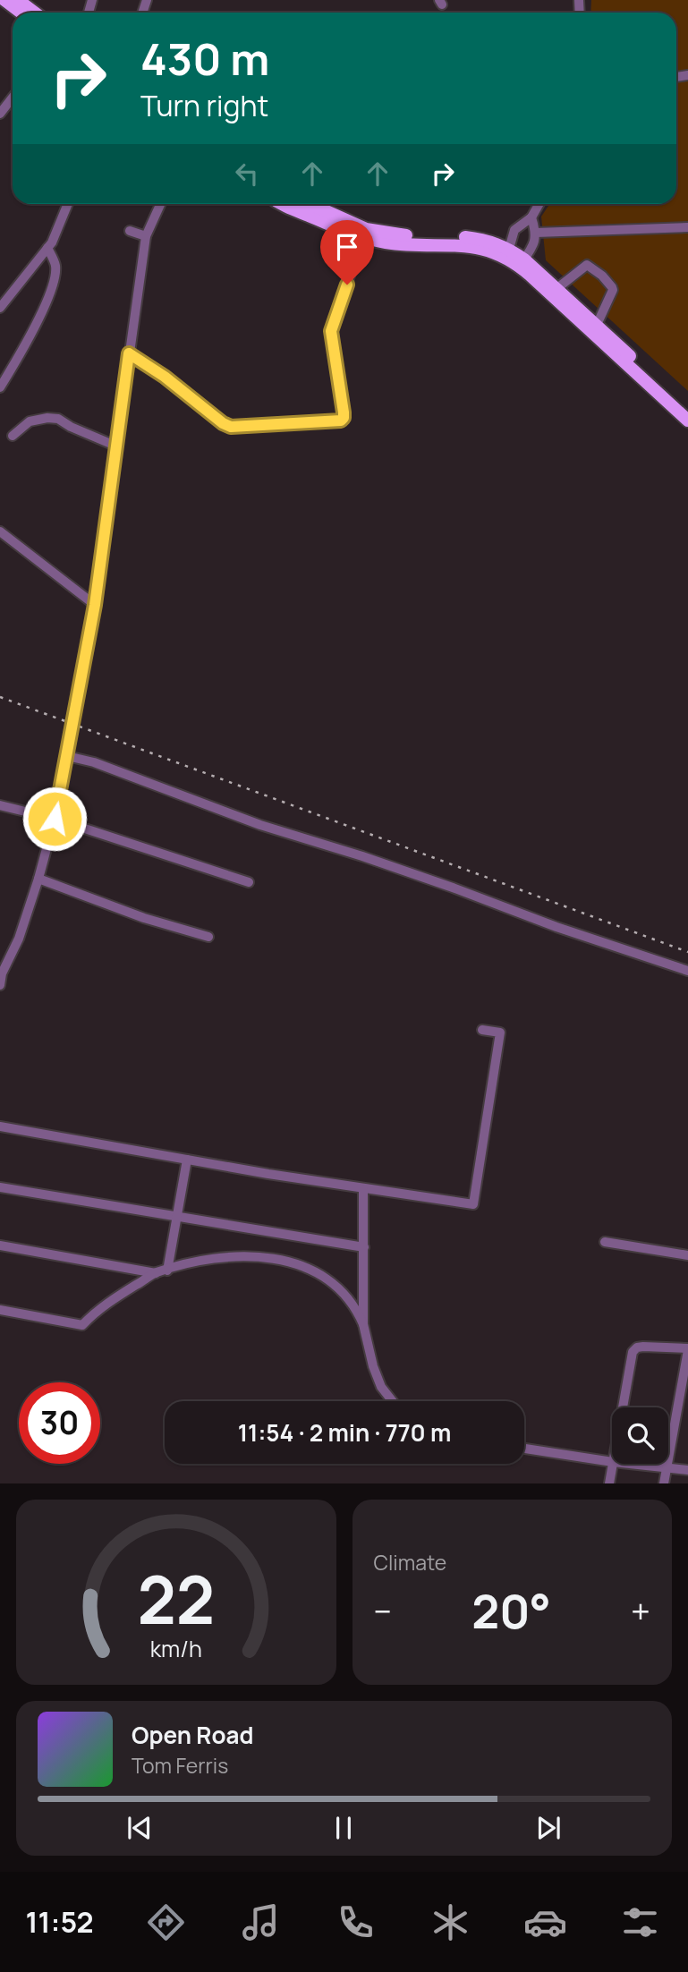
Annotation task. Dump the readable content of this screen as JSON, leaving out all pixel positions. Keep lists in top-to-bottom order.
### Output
{
  "page": {
    "turn": ["430 m", "Turn right"],
    "limit": "30",
    "trip": "11:54 · 2 min · 770 m",
    "tile": "Climate",
    "heat": ["−", "20°", "+"],
    "song": ["Open Road", "Tom Ferris"],
    "tabs": "11:52",
    "gauge": ["22", "km/h"]
  }
}
